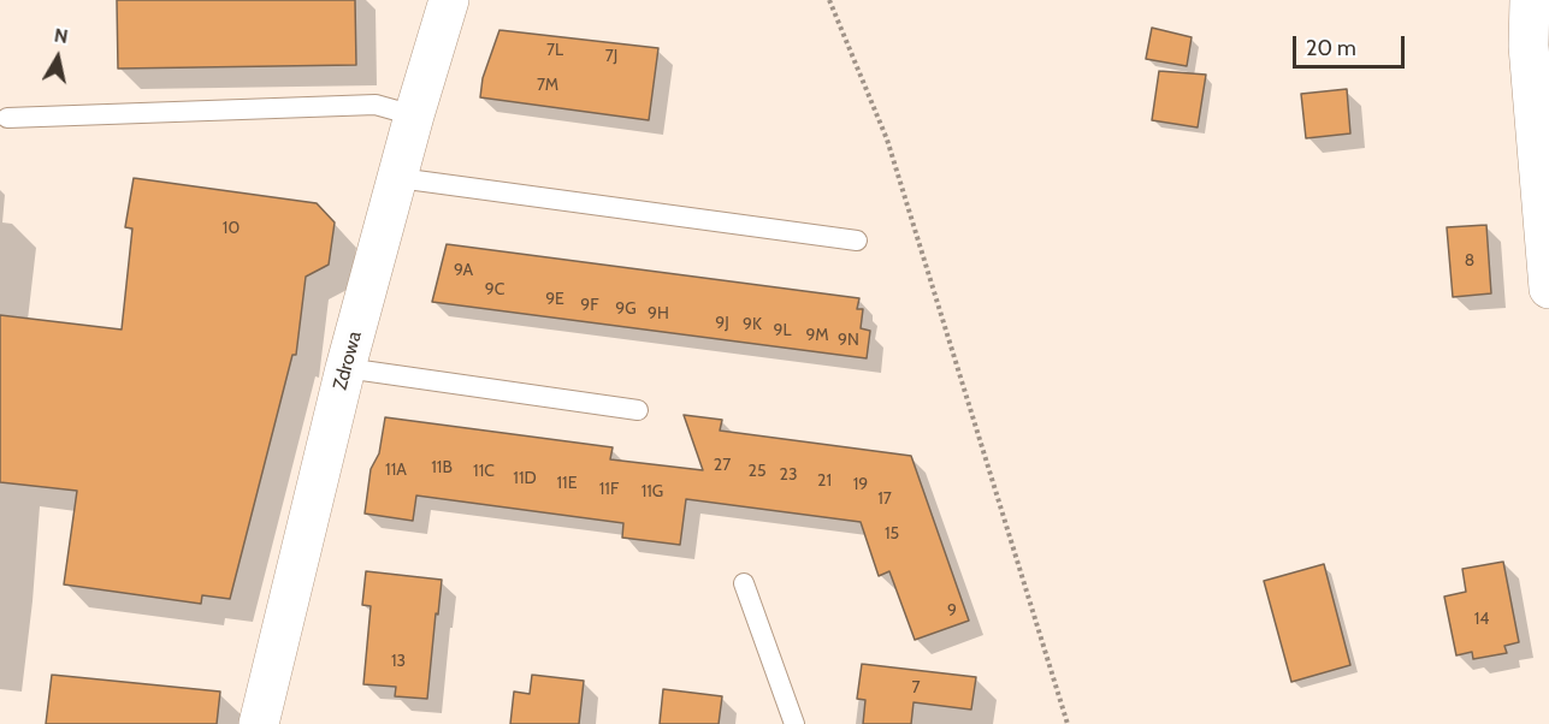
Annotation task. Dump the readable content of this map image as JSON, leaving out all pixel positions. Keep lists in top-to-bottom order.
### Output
{
  "streets": {
    "street": ["Zdrowa"]
  },
  "house_numbers": [
    "7L",
    "7J",
    "7M",
    "10",
    "8",
    "9A",
    "9C",
    "9E",
    "9F",
    "9G",
    "9H",
    "9J",
    "9K",
    "9L",
    "9M",
    "9N",
    "27",
    "11B",
    "11A",
    "11C",
    "25",
    "23",
    "11D",
    "21",
    "11E",
    "19",
    "11F",
    "11G",
    "17",
    "15",
    "9",
    "14",
    "13",
    "7"
  ],
  "scale_bar": "20 m",
  "north": "top"
}
